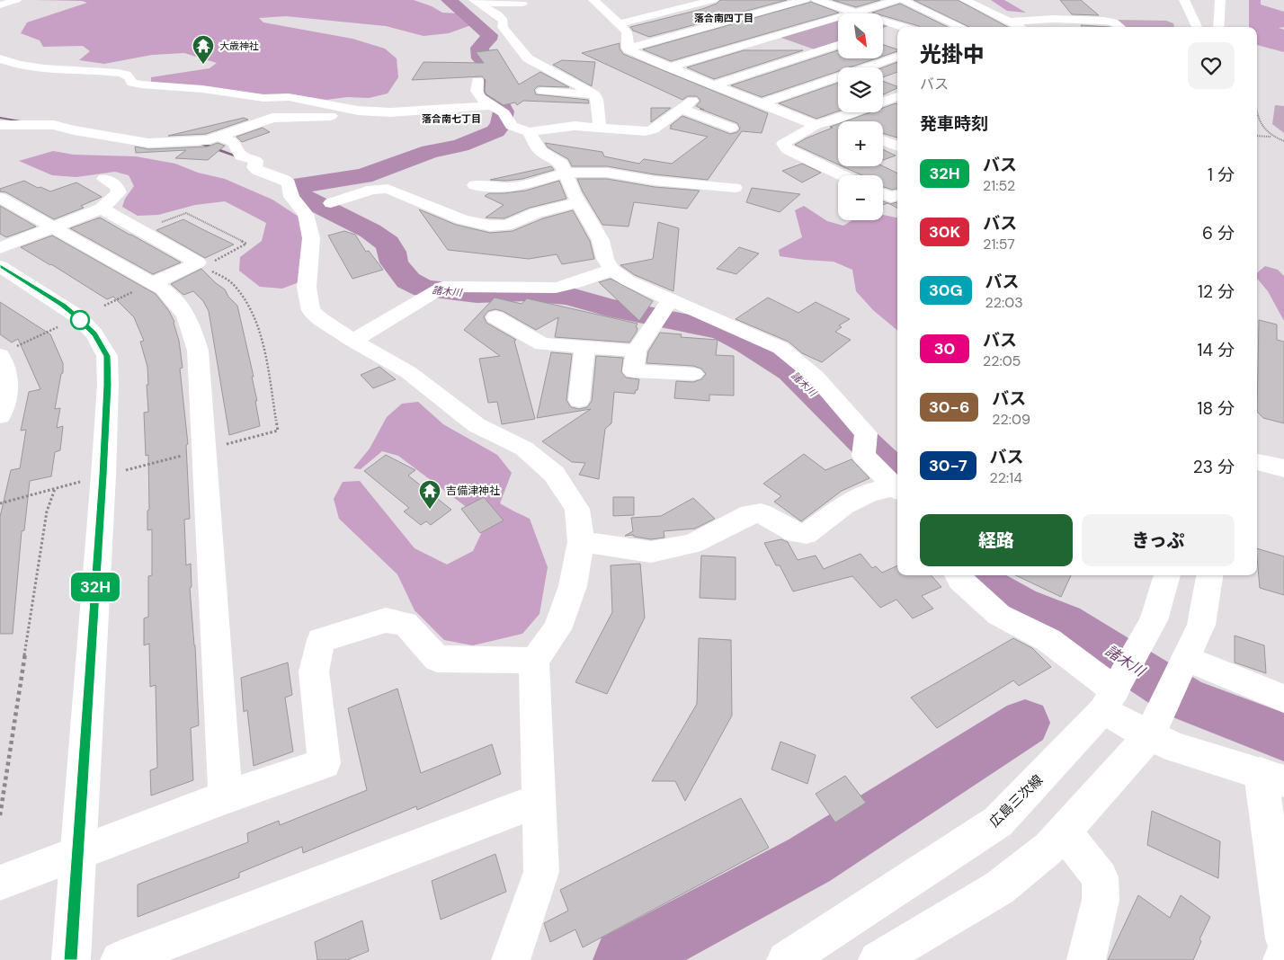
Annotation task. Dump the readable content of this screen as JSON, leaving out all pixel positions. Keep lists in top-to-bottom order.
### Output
{
  "streets": {
    "street": ["広島三次線"]
  },
  "districts": ["落合南四丁目", "落合南七丁目"],
  "water": ["諸木川"],
  "places": {
    "temple": ["大歳神社", "吉備津神社"]
  },
  "lines": ["bus line 32H"],
  "north": "bottom right",
  "page": {
    "on_map": "32H",
    "map_buttons": ["+", "−"],
    "heading": [
      ["光掛中", "バス"],
      "発車時刻"
    ],
    "list": [
      {
        "mark": "32H",
        "name": "バス",
        "note": "21:52",
        "value": "1 分"
      },
      {
        "mark": "30K",
        "name": "バス",
        "note": "21:57",
        "value": "6 分"
      },
      {
        "mark": "30G",
        "name": "バス",
        "note": "22:03",
        "value": "12 分"
      },
      {
        "mark": "30",
        "name": "バス",
        "note": "22:05",
        "value": "14 分"
      },
      {
        "mark": "30-6",
        "name": "バス",
        "note": "22:09",
        "value": "18 分"
      },
      {
        "mark": "30-7",
        "name": "バス",
        "note": "22:14",
        "value": "23 分"
      }
    ],
    "buttons": ["経路", "きっぷ"]
  }
}
